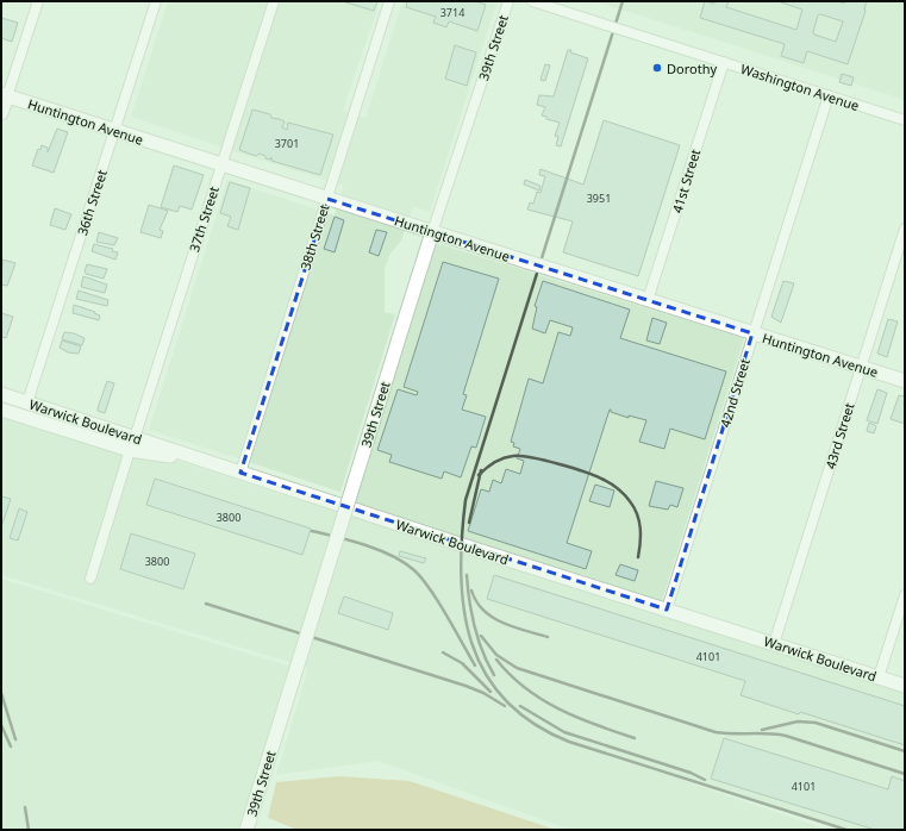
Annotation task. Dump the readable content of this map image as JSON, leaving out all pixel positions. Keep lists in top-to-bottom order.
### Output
{
  "streets": {
    "main road": ["39th Street", "Huntington Avenue", "Warwick Boulevard"],
    "street": [
      "Washington Avenue",
      "41st Street",
      "36th Street",
      "37th Street",
      "38th Street",
      "42nd Street",
      "43rd Street"
    ]
  },
  "crossings": [
    ["39th Street", "Huntington Avenue"],
    ["Washington Avenue", "41st Street"],
    ["Washington Avenue", "42nd Street"],
    ["Huntington Avenue", "41st Street"],
    ["Huntington Avenue", "36th Street"],
    ["Huntington Avenue", "37th Street"],
    ["Huntington Avenue", "38th Street"],
    ["Huntington Avenue", "42nd Street"],
    ["Huntington Avenue", "43rd Street"],
    ["36th Street", "Warwick Boulevard"],
    ["37th Street", "Warwick Boulevard"],
    ["38th Street", "Warwick Boulevard"],
    ["42nd Street", "Warwick Boulevard"],
    ["Warwick Boulevard", "43rd Street"]
  ],
  "places": ["Dorothy"],
  "house_numbers": [
    "3714",
    "3701",
    "3951",
    "3800",
    "3800",
    "4101",
    "4101"
  ]
}
